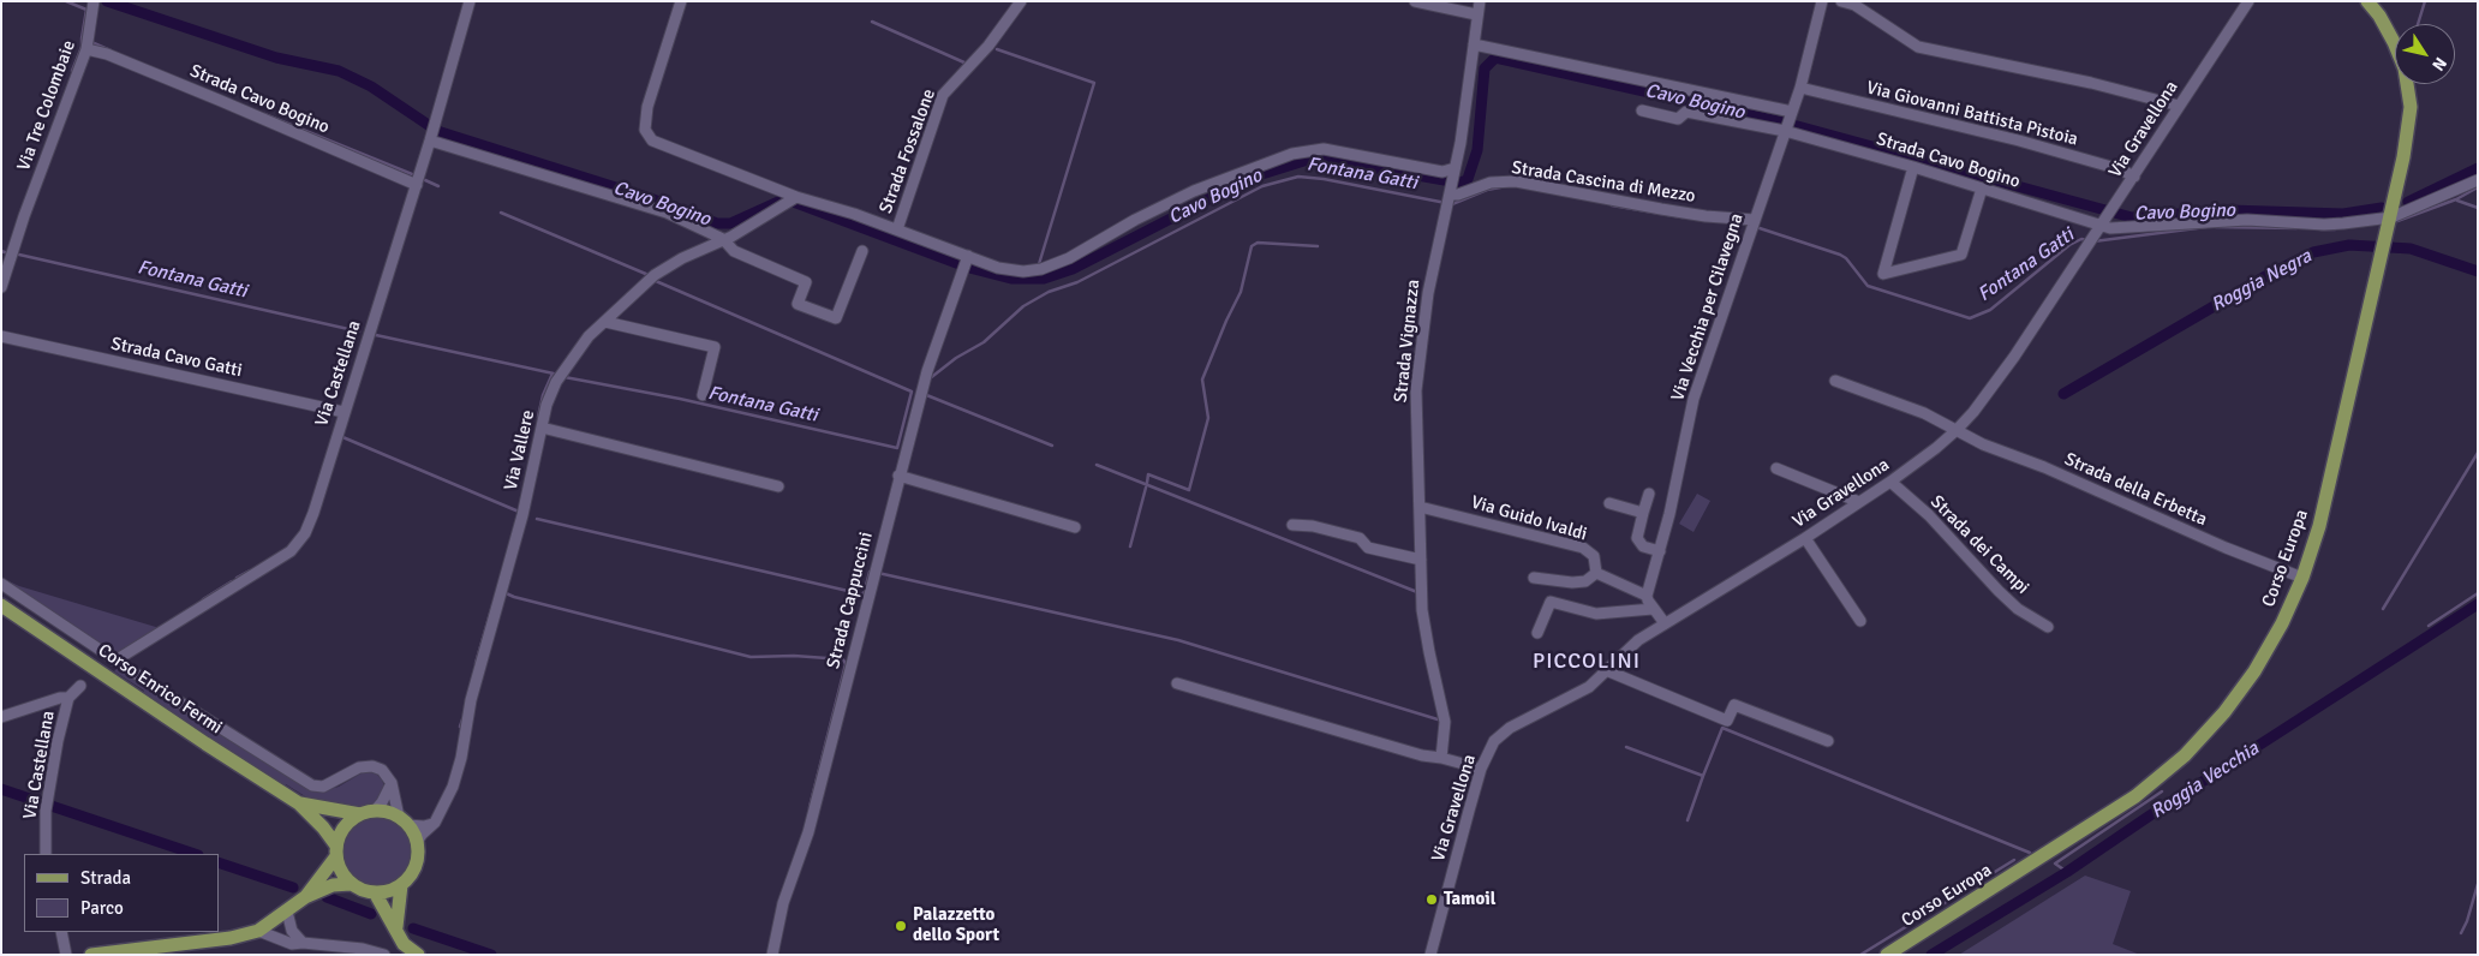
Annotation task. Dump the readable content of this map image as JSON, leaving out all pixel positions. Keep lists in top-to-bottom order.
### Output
{
  "streets": {
    "main road": ["Corso Europa", "Corso Enrico Fermi"],
    "street": [
      "Strada Cavo Bogino",
      "Via Tre Colombaie",
      "Via Giovanni Battista Pistoia",
      "Via Gravellona",
      "Strada Fossalone",
      "Strada Cascina di Mezzo",
      "Via Vecchia per Cilavegna",
      "Strada Vignazza",
      "Strada Cavo Gatti",
      "Via Castellana",
      "Via Vallere",
      "Strada della Erbetta",
      "Via Guido Ivaldi",
      "Strada dei Campi",
      "Strada Cappuccini"
    ]
  },
  "crossings": [
    ["Strada Cavo Bogino", "Via Tre Colombaie"],
    ["Strada Cavo Bogino", "Via Gravellona"],
    ["Strada Cavo Bogino", "Via Vecchia per Cilavegna"],
    ["Strada Cavo Bogino", "Via Castellana"],
    ["Strada Cavo Bogino", "Corso Europa"],
    ["Via Giovanni Battista Pistoia", "Via Gravellona"],
    ["Via Giovanni Battista Pistoia", "Via Vecchia per Cilavegna"],
    ["Via Gravellona", "Strada della Erbetta"],
    ["Via Gravellona", "Strada dei Campi"],
    ["Strada Fossalone", "Strada Cascina di Mezzo"],
    ["Strada Cascina di Mezzo", "Via Vecchia per Cilavegna"],
    ["Strada Cascina di Mezzo", "Strada Vignazza"],
    ["Strada Cascina di Mezzo", "Via Vallere"],
    ["Strada Cascina di Mezzo", "Strada Cappuccini"],
    ["Strada Vignazza", "Via Guido Ivaldi"],
    ["Strada Cavo Gatti", "Via Castellana"],
    ["Via Vallere", "Corso Enrico Fermi"],
    ["Strada della Erbetta", "Corso Europa"]
  ],
  "districts": ["PICCOLINI"],
  "water": [
    "Cavo Bogino",
    "Fontana Gatti",
    "Roggia Negra",
    "Roggia Vecchia"
  ],
  "places": ["Tamoil", "Palazzetto dello Sport"],
  "legend": ["Strada", "Parco"],
  "north": "bottom right"
}
